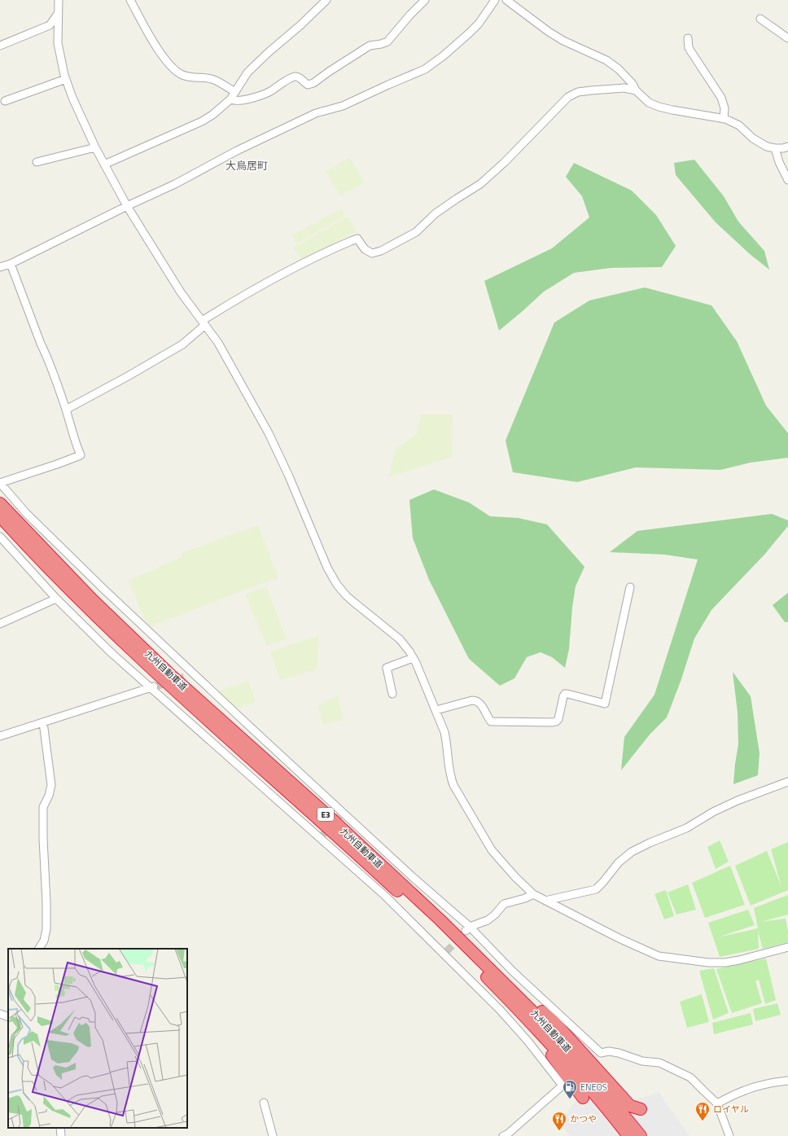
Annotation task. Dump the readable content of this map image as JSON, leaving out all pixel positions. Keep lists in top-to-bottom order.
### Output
{
  "streets": {
    "highway": ["九州自動車道", "E3"]
  },
  "districts": ["大鳥居町"],
  "places": {
    "fuel station": ["ENEOS"],
    "restaurant": ["ロイヤル", "かつや"]
  }
}
